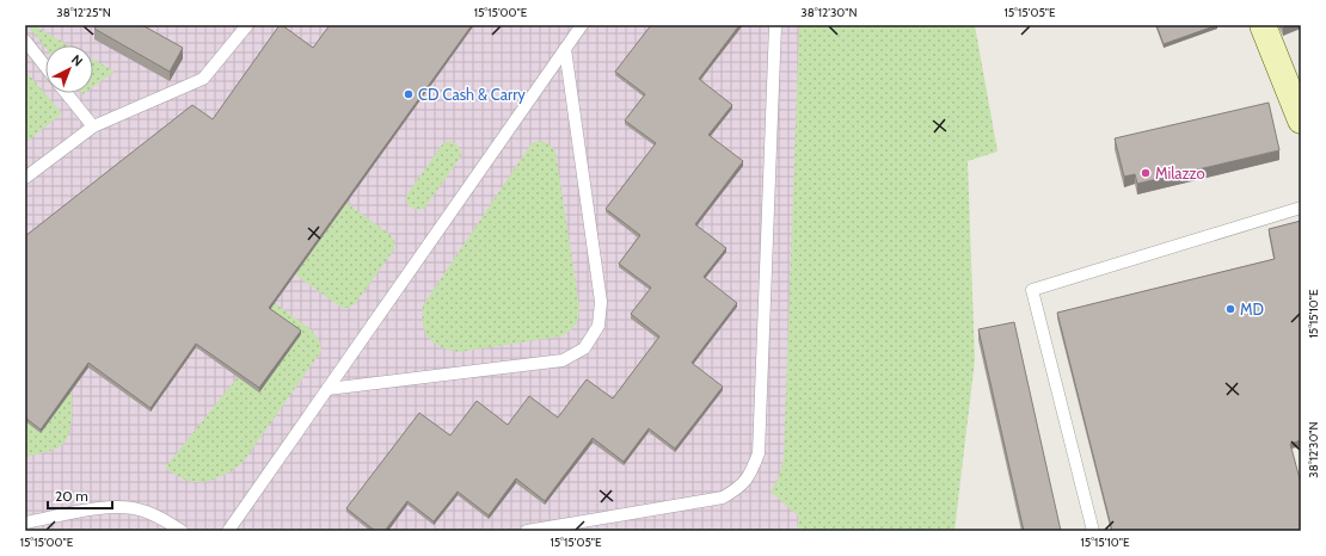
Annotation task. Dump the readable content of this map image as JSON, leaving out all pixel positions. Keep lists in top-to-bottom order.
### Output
{
  "places": ["CD Cash & Carry", "Milazzo", "MD"],
  "scale_bar": "20 m",
  "north": "top right",
  "coordinates": [
    "38°12'25\"N",
    "15°15'00\"E",
    "38°12'30\"N",
    "15°15'05\"E",
    "15°15'10\"E"
  ]
}
